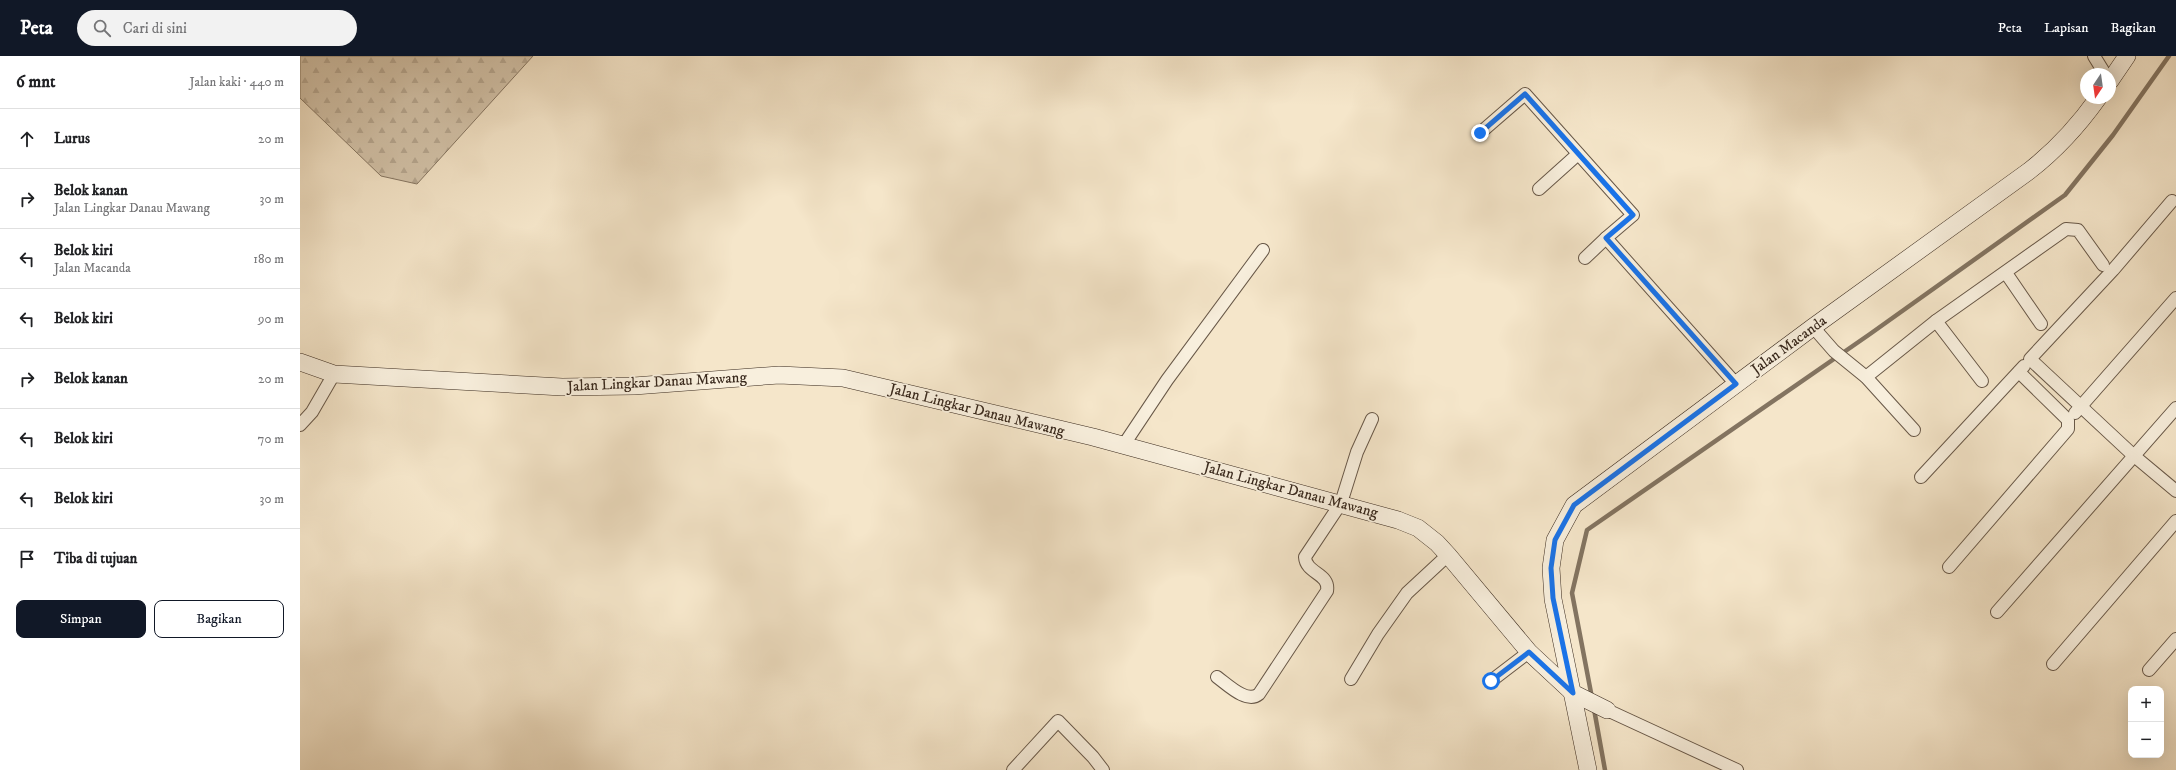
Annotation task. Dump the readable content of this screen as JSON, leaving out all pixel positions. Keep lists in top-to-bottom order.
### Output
{
  "streets": {
    "street": ["Jalan Macanda", "Jalan Lingkar Danau Mawang"]
  },
  "crossings": [
    ["Jalan Macanda", "Jalan Lingkar Danau Mawang"]
  ],
  "north": "bottom",
  "page": {
    "header": "Peta",
    "search": "Cari di sini",
    "nav": ["Peta", "Lapisan", "Bagikan"],
    "heading": ["6 mnt", "Jalan kaki · 440 m"],
    "list": [
      ["Lurus", "20 m"],
      ["Belok kanan", "Jalan Lingkar Danau Mawang", "30 m"],
      ["Belok kiri", "Jalan Macanda", "180 m"],
      ["Belok kiri", "90 m"],
      ["Belok kanan", "20 m"],
      ["Belok kiri", "70 m"],
      ["Belok kiri", "30 m"],
      "Tiba di tujuan"
    ],
    "buttons": ["Simpan", "Bagikan"],
    "map_buttons": ["+", "−"]
  }
}
